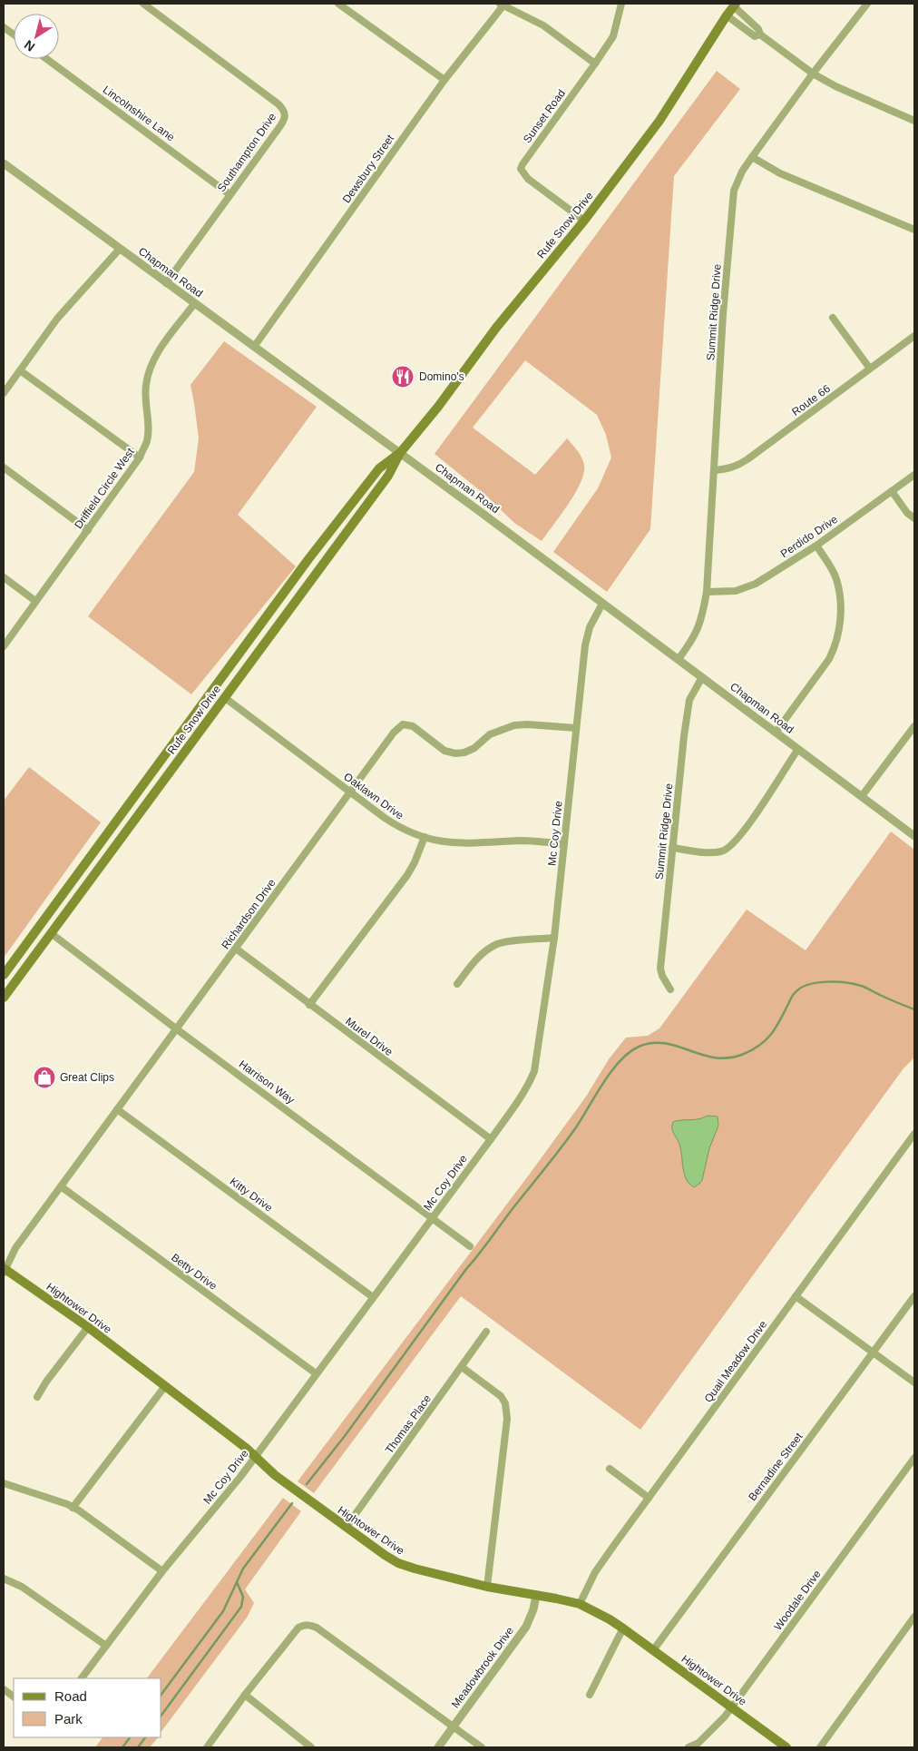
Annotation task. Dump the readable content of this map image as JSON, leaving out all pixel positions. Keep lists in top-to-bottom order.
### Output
{
  "streets": {
    "main road": ["Rufe Snow Drive", "Hightower Drive"],
    "street": [
      "Lincolnshire Lane",
      "Sunset Road",
      "Southampton Drive",
      "Dewsbury Street",
      "Chapman Road",
      "Summit Ridge Drive",
      "Route 66",
      "Driffield Circle West",
      "Perdido Drive",
      "Oaklawn Drive",
      "Mc Coy Drive",
      "Richardson Drive",
      "Murel Drive",
      "Harrison Way",
      "Kitty Drive",
      "Betty Drive",
      "Quail Meadow Drive",
      "Thomas Place",
      "Bernadine Street",
      "Woodale Drive",
      "Meadowbrook Drive"
    ]
  },
  "crossings": [
    ["Lincolnshire Lane", "Southampton Drive"],
    ["Sunset Road", "Rufe Snow Drive"],
    ["Southampton Drive", "Chapman Road"],
    ["Dewsbury Street", "Chapman Road"],
    ["Rufe Snow Drive", "Chapman Road"],
    ["Rufe Snow Drive", "Oaklawn Drive"],
    ["Rufe Snow Drive", "Harrison Way"],
    ["Chapman Road", "Summit Ridge Drive"],
    ["Chapman Road", "Driffield Circle West"],
    ["Chapman Road", "Mc Coy Drive"],
    ["Summit Ridge Drive", "Route 66"],
    ["Summit Ridge Drive", "Perdido Drive"],
    ["Oaklawn Drive", "Mc Coy Drive"],
    ["Oaklawn Drive", "Richardson Drive"],
    ["Mc Coy Drive", "Richardson Drive"],
    ["Mc Coy Drive", "Murel Drive"],
    ["Mc Coy Drive", "Harrison Way"],
    ["Mc Coy Drive", "Kitty Drive"],
    ["Mc Coy Drive", "Betty Drive"],
    ["Mc Coy Drive", "Hightower Drive"],
    ["Richardson Drive", "Murel Drive"],
    ["Richardson Drive", "Harrison Way"],
    ["Richardson Drive", "Kitty Drive"],
    ["Richardson Drive", "Betty Drive"],
    ["Richardson Drive", "Hightower Drive"],
    ["Hightower Drive", "Quail Meadow Drive"],
    ["Hightower Drive", "Thomas Place"],
    ["Hightower Drive", "Bernadine Street"],
    ["Hightower Drive", "Woodale Drive"],
    ["Hightower Drive", "Meadowbrook Drive"]
  ],
  "places": {
    "restaurant": ["Domino's"],
    "shop": ["Great Clips"]
  },
  "legend": ["Road", "Park"],
  "north": "bottom left"
}
